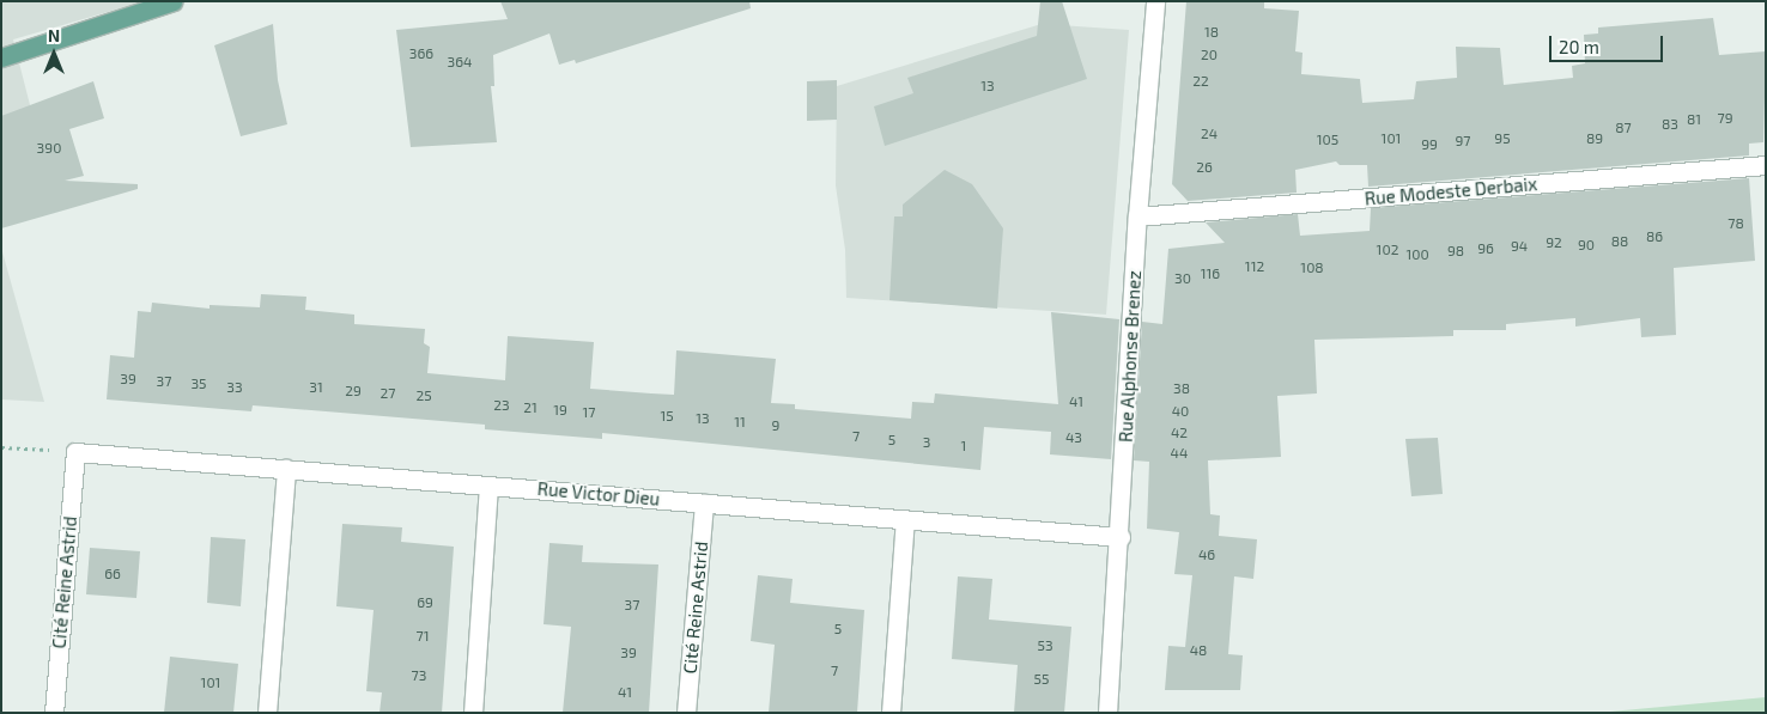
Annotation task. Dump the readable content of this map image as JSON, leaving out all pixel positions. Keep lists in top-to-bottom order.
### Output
{
  "streets": {
    "street": [
      "Rue Modeste Derbaix",
      "Rue Alphonse Brenez",
      "Rue Victor Dieu",
      "Cité Reine Astrid"
    ]
  },
  "crossings": [
    ["Rue Modeste Derbaix", "Rue Alphonse Brenez"],
    ["Rue Alphonse Brenez", "Rue Victor Dieu"],
    ["Rue Victor Dieu", "Cité Reine Astrid"]
  ],
  "house_numbers": [
    "18",
    "366",
    "20",
    "364",
    "22",
    "13",
    "79",
    "81",
    "83",
    "87",
    "24",
    "101",
    "95",
    "89",
    "105",
    "97",
    "99",
    "390",
    "26",
    "78",
    "86",
    "88",
    "92",
    "90",
    "94",
    "96",
    "102",
    "98",
    "100",
    "112",
    "108",
    "116",
    "30",
    "39",
    "37",
    "35",
    "33",
    "31",
    "38",
    "29",
    "27",
    "25",
    "41",
    "23",
    "21",
    "19",
    "40",
    "17",
    "15",
    "13",
    "11",
    "9",
    "42",
    "7",
    "43",
    "5",
    "3",
    "1",
    "44",
    "46",
    "66",
    "69",
    "37",
    "5",
    "71",
    "53",
    "48",
    "39",
    "7",
    "73",
    "55",
    "101",
    "41"
  ],
  "scale_bar": "20 m",
  "north": "top"
}
